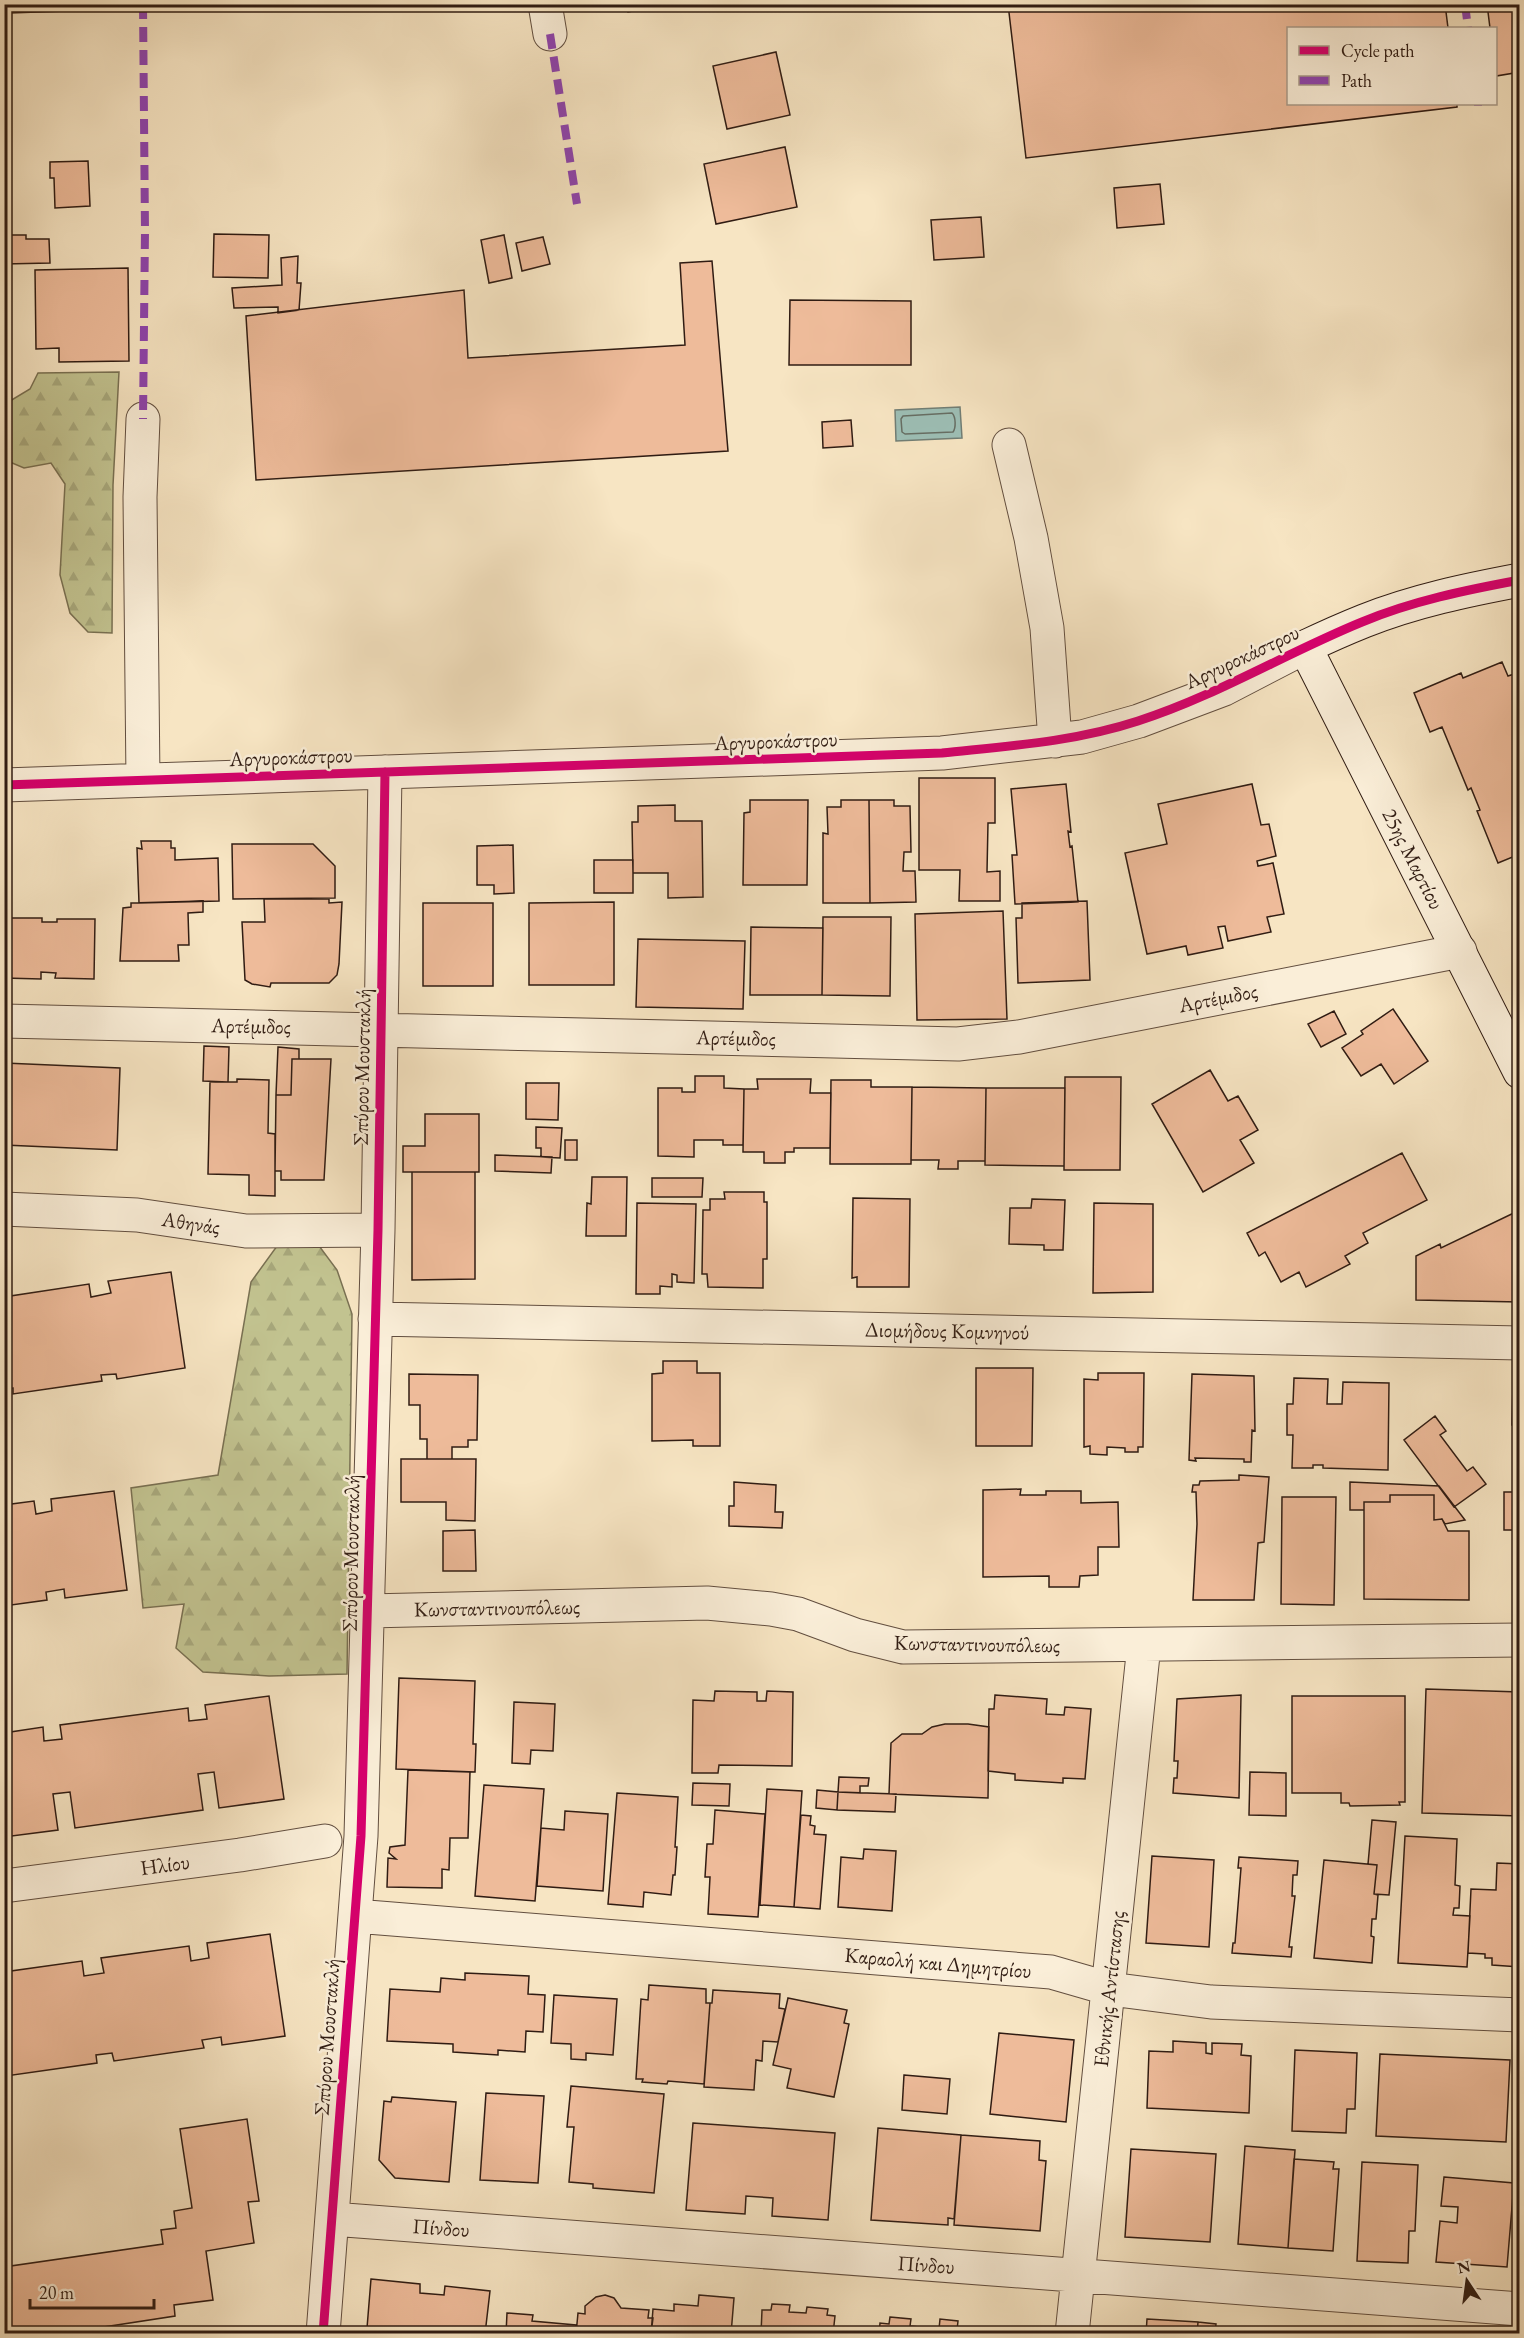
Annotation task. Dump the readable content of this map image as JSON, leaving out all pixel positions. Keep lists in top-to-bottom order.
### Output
{
  "streets": {
    "street": [
      "Αργυροκάστρου",
      "25ης Μαρτίου",
      "Αρτέμιδος",
      "Σπύρου Μουστακλή",
      "Αθηνάς",
      "Διομήδους Κομνηνού",
      "Κωνσταντινουπόλεως",
      "Ηλίου",
      "Καραολή και Δημητρίου",
      "Εθνικής Αντίστασης",
      "Πίνδου"
    ]
  },
  "crossings": [
    ["Αργυροκάστρου", "25ης Μαρτίου"],
    ["Αργυροκάστρου", "Σπύρου Μουστακλή"],
    ["25ης Μαρτίου", "Αρτέμιδος"],
    ["Αρτέμιδος", "Σπύρου Μουστακλή"],
    ["Σπύρου Μουστακλή", "Αθηνάς"],
    ["Σπύρου Μουστακλή", "Διομήδους Κομνηνού"],
    ["Σπύρου Μουστακλή", "Κωνσταντινουπόλεως"],
    ["Σπύρου Μουστακλή", "Καραολή και Δημητρίου"],
    ["Σπύρου Μουστακλή", "Πίνδου"],
    ["Κωνσταντινουπόλεως", "Εθνικής Αντίστασης"],
    ["Καραολή και Δημητρίου", "Εθνικής Αντίστασης"],
    ["Εθνικής Αντίστασης", "Πίνδου"]
  ],
  "legend": ["Cycle path", "Path"],
  "scale_bar": "20 m",
  "north": "top"
}
